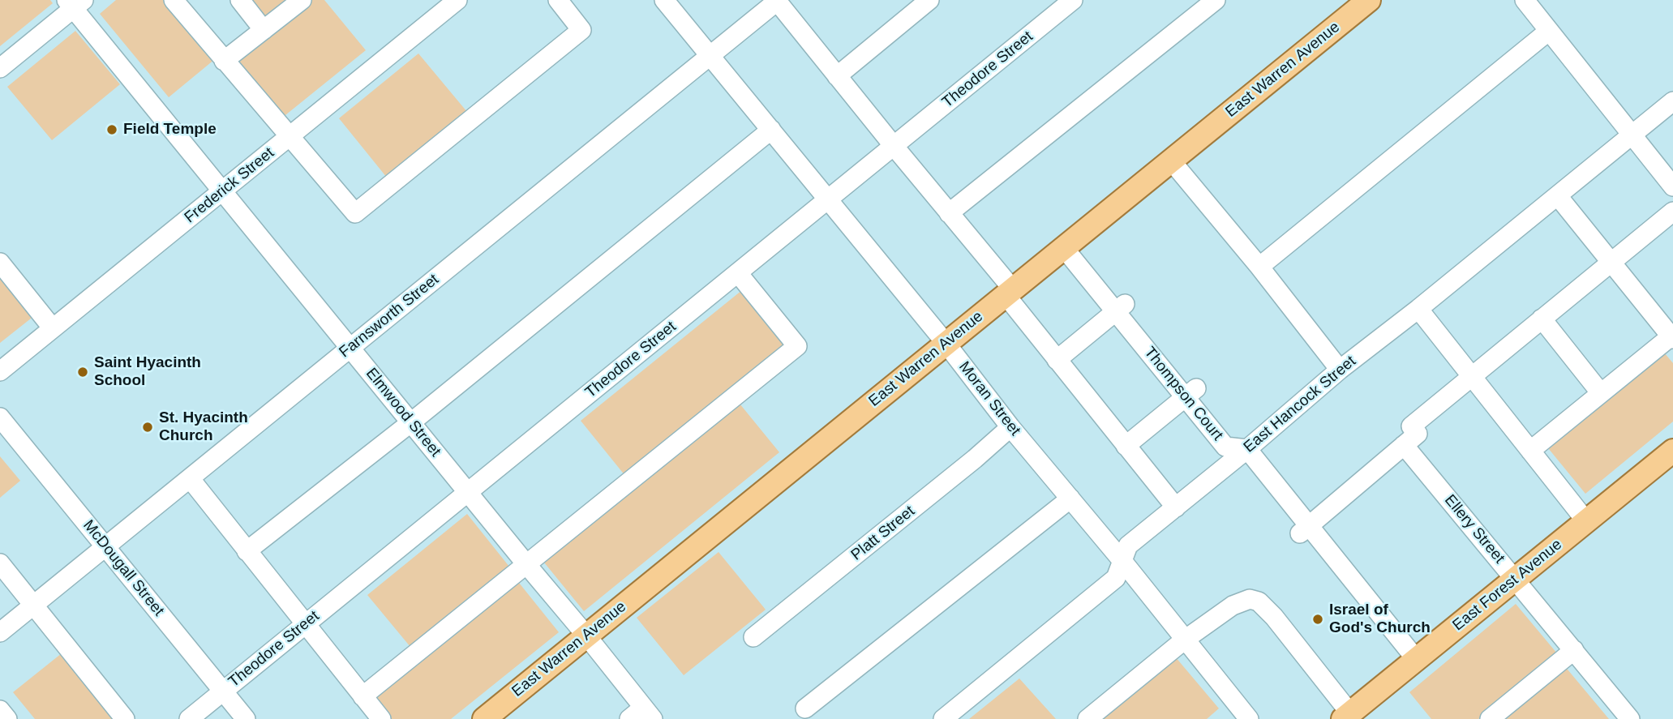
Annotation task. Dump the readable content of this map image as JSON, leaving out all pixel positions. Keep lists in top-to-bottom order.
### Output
{
  "streets": {
    "main road": ["East Warren Avenue", "East Forest Avenue"],
    "street": [
      "Theodore Street",
      "Frederick Street",
      "Farnsworth Street",
      "Thompson Court",
      "Moran Street",
      "East Hancock Street",
      "Elmwood Street",
      "Ellery Street",
      "Platt Street",
      "McDougall Street"
    ]
  },
  "crossings": [
    ["Theodore Street", "Moran Street"],
    ["Theodore Street", "Elmwood Street"],
    ["Theodore Street", "McDougall Street"],
    ["East Warren Avenue", "Thompson Court"],
    ["East Warren Avenue", "Moran Street"],
    ["East Warren Avenue", "Elmwood Street"],
    ["Frederick Street", "Elmwood Street"],
    ["Farnsworth Street", "Moran Street"],
    ["Farnsworth Street", "Elmwood Street"],
    ["Farnsworth Street", "McDougall Street"],
    ["Thompson Court", "East Hancock Street"],
    ["Moran Street", "East Hancock Street"],
    ["Moran Street", "Platt Street"],
    ["Ellery Street", "East Forest Avenue"]
  ],
  "places": [
    "Field Temple",
    "Saint Hyacinth School",
    "St. Hyacinth Church",
    "Israel of God's Church"
  ]
}
